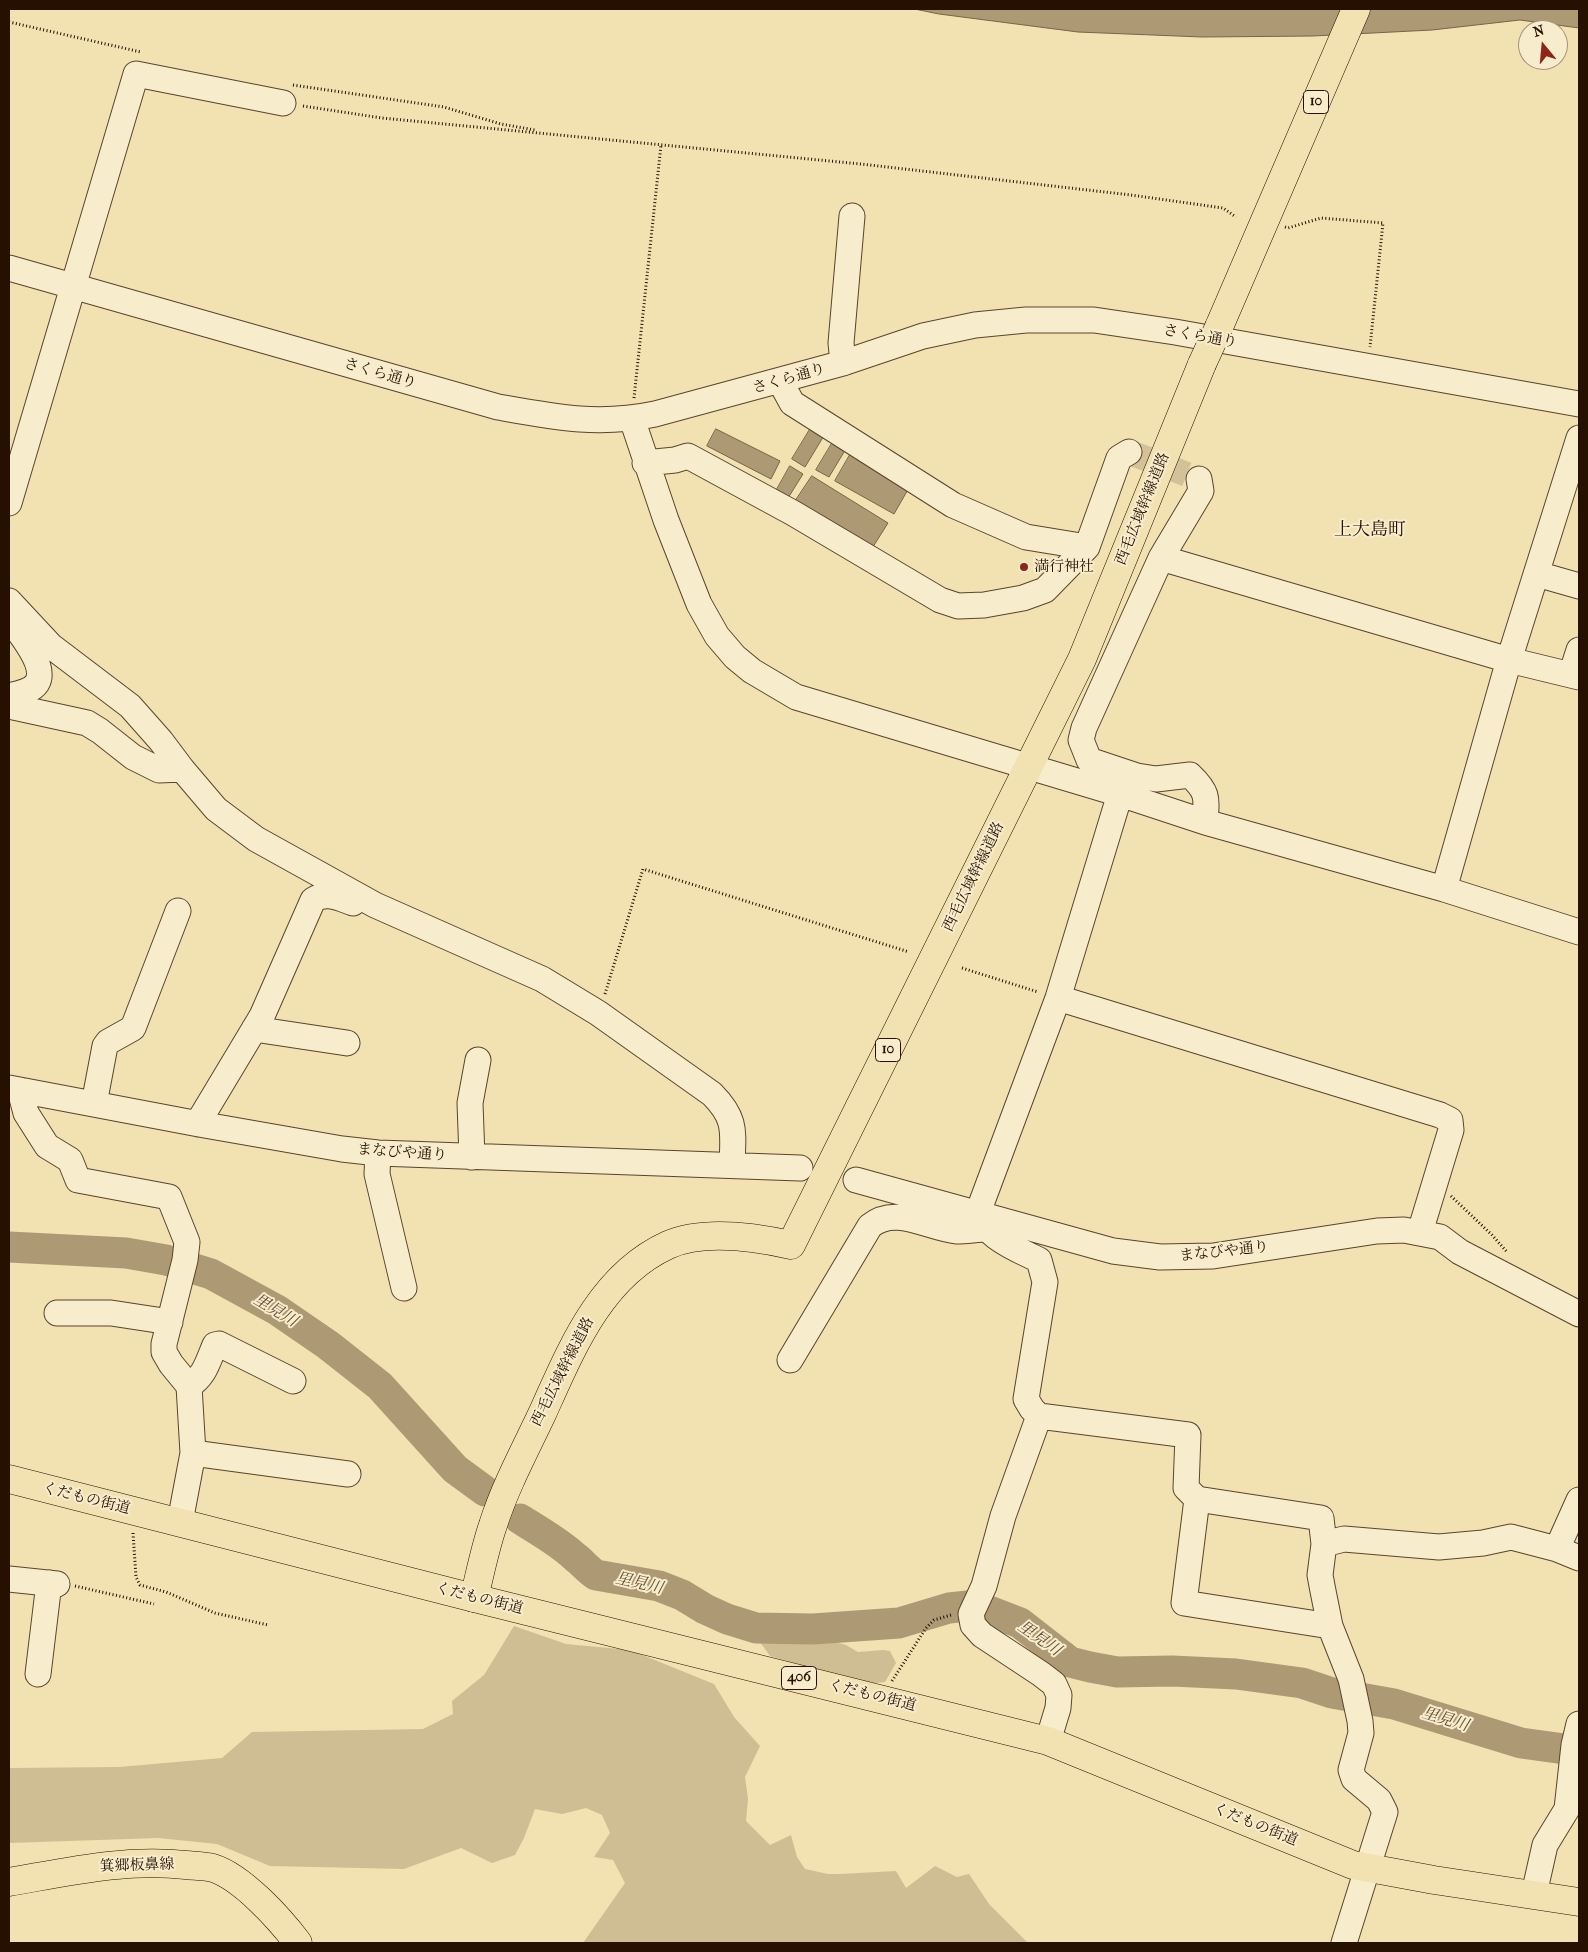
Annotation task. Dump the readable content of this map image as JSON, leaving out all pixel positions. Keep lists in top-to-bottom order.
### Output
{
  "streets": {
    "main road": [
      "10",
      "西毛広域幹線道路",
      "くだもの街道",
      "406",
      "箕郷板鼻線"
    ],
    "street": ["さくら通り", "まなびや通り"]
  },
  "crossings": [
    ["西毛広域幹線道路", "くだもの街道"]
  ],
  "districts": ["上大島町"],
  "water": ["里見川"],
  "places": ["満行神社"],
  "north": "top"
}
